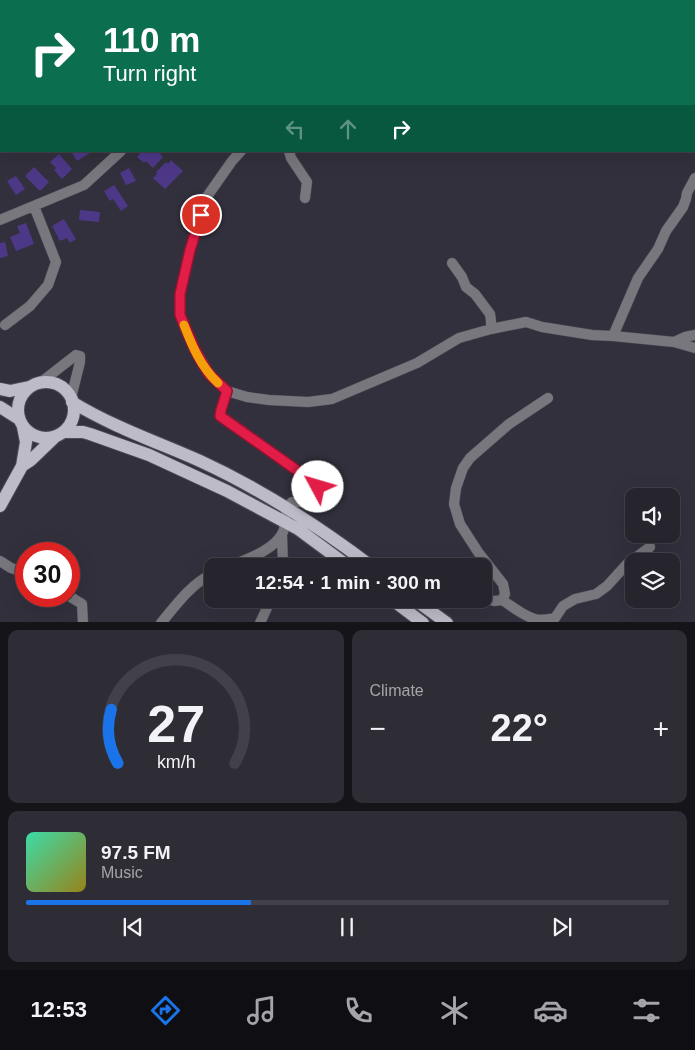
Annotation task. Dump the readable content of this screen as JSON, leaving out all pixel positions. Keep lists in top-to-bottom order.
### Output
{
  "page": {
    "turn": ["110 m", "Turn right"],
    "limit": "30",
    "trip": "12:54 · 1 min · 300 m",
    "tile": "Climate",
    "heat": ["−", "22°", "+"],
    "song": ["97.5 FM", "Music"],
    "tabs": "12:53",
    "gauge": ["27", "km/h"]
  }
}
